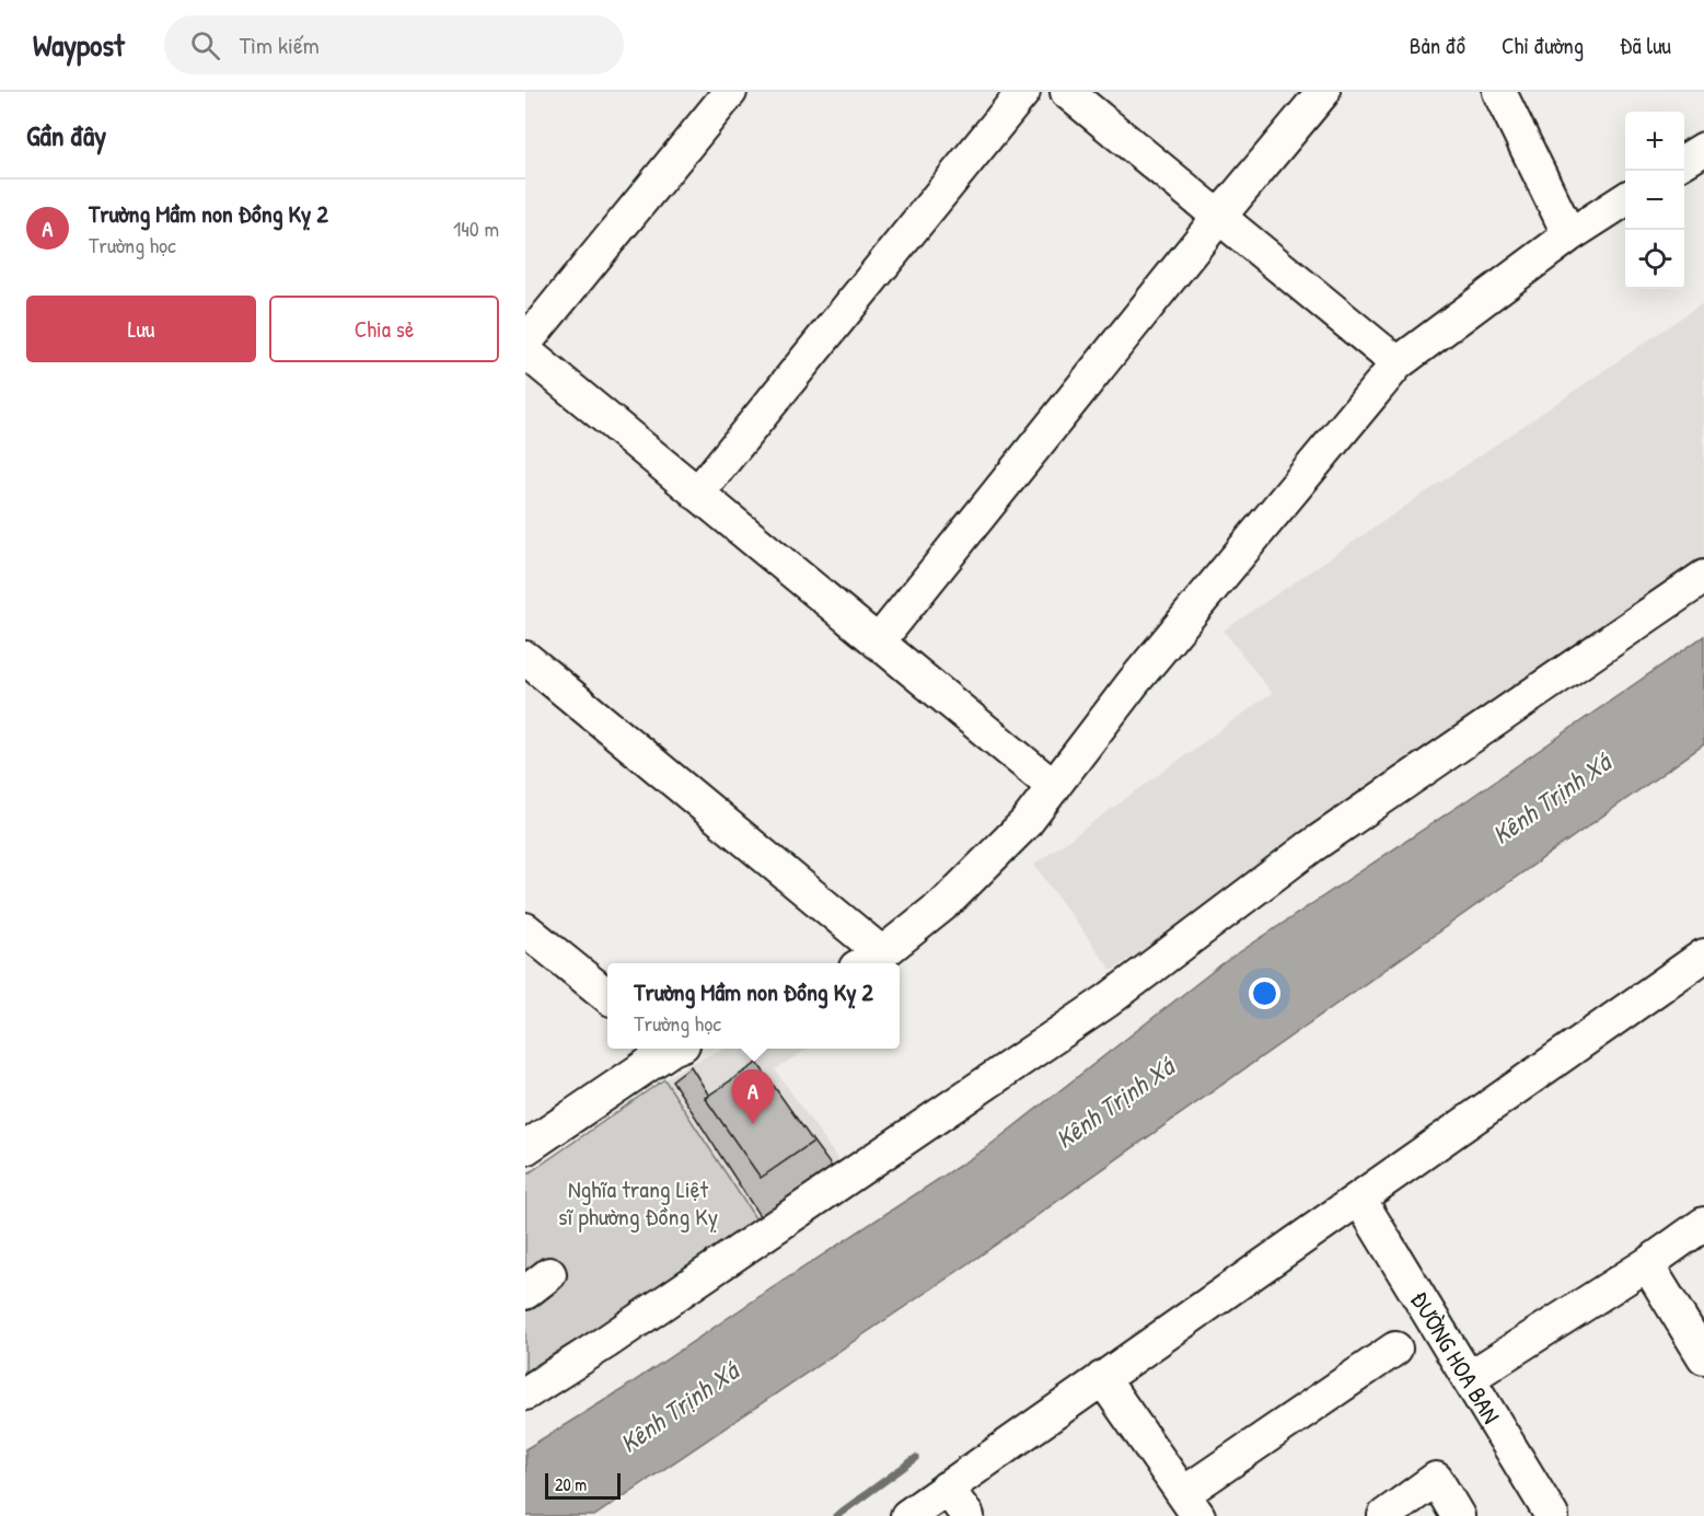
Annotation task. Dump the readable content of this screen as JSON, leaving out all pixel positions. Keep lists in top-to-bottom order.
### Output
{
  "streets": {
    "street": ["ĐƯỜNG HOA BAN"]
  },
  "water": ["Kênh Trịnh Xá"],
  "parks": ["Nghĩa trang Liệt sĩ phường Đồng Kỵ"],
  "scale_bar": "20 m",
  "page": {
    "header": "Waypost",
    "search": "Tìm kiếm",
    "nav": ["Bản đồ", "Chỉ đường", "Đã lưu"],
    "heading": "Gần đây",
    "map_buttons": ["+", "−"],
    "list": [
      {
        "mark": "A",
        "name": "Trường Mầm non Đồng Kỵ 2",
        "note": "Trường học",
        "value": "140 m"
      }
    ],
    "buttons": ["Lưu", "Chia sẻ"],
    "popup": ["Trường Mầm non Đồng Kỵ 2", "Trường học"],
    "pins": "A",
    "scale": "20 m"
  }
}
